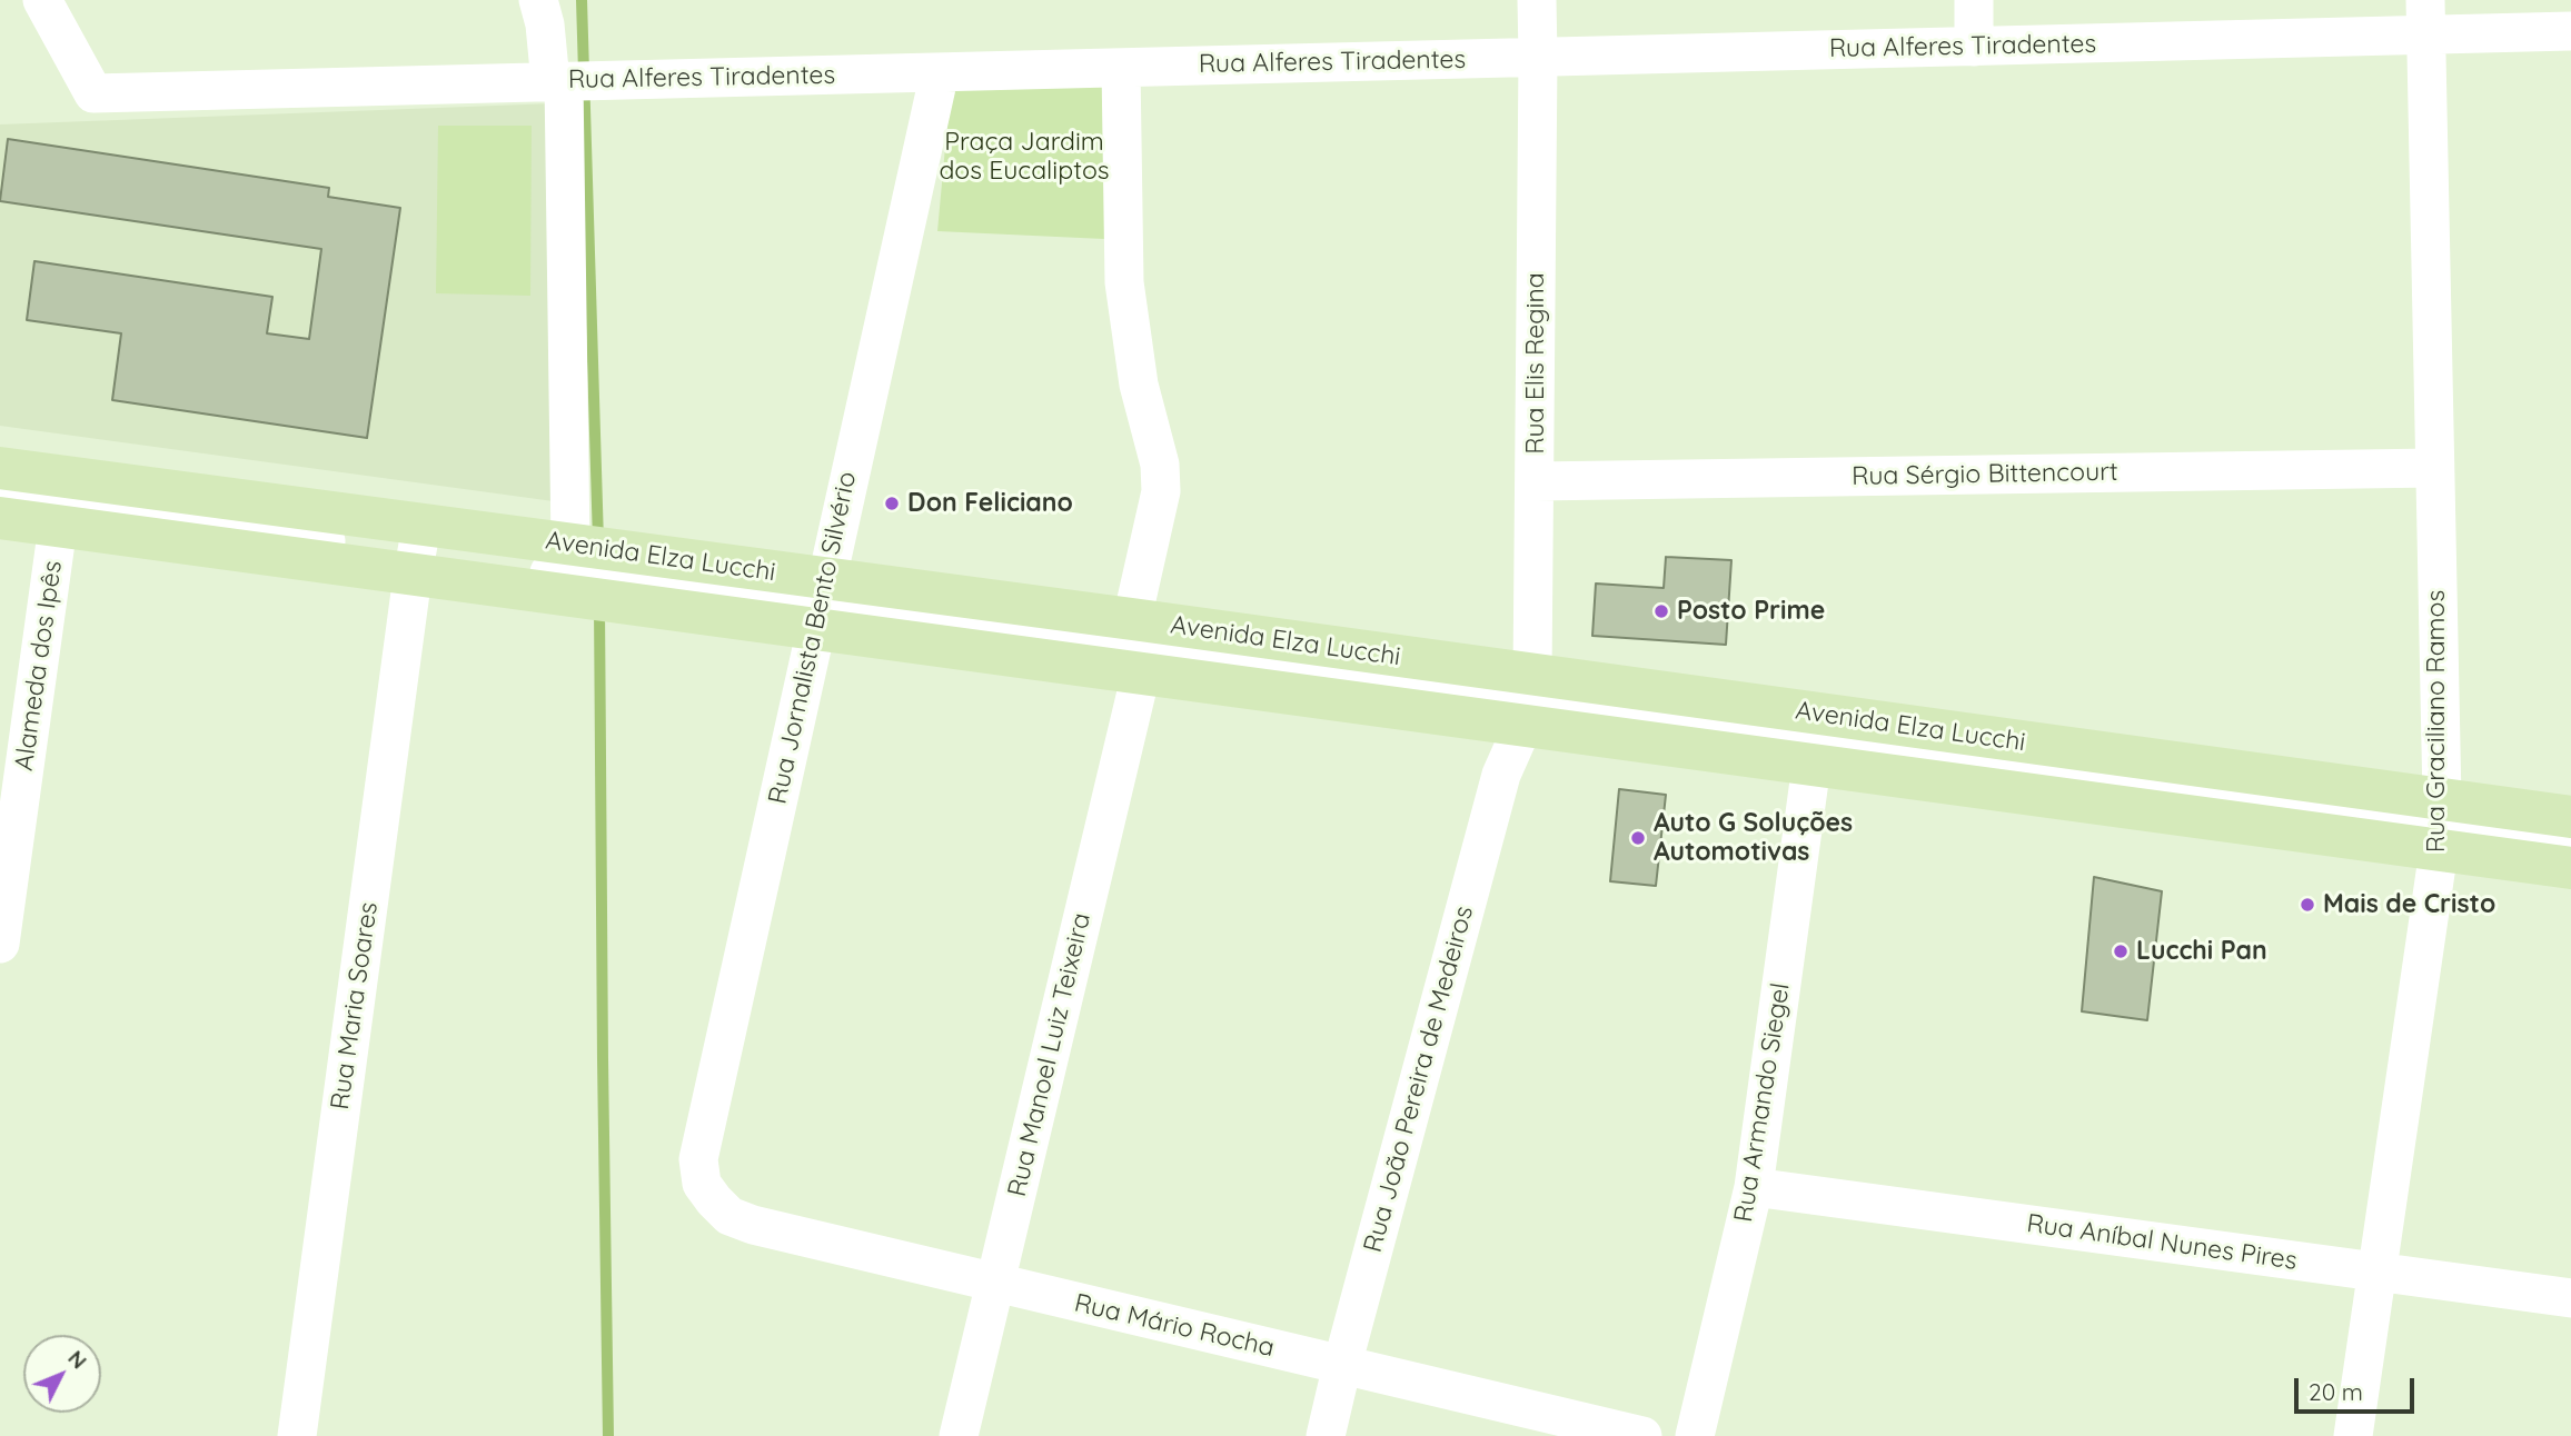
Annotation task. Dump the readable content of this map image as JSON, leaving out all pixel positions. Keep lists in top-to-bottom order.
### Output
{
  "streets": {
    "main road": ["Avenida Elza Lucchi"],
    "street": [
      "Rua Alferes Tiradentes",
      "Rua Elis Regina",
      "Rua Sérgio Bittencourt",
      "Rua Jornalista Bento Silvério",
      "Alameda dos Ipês",
      "Rua Graciliano Ramos",
      "Rua Maria Soares",
      "Rua Manoel Luiz Teixeira",
      "Rua João Pereira de Medeiros",
      "Rua Armando Siegel",
      "Rua Aníbal Nunes Pires",
      "Rua Mário Rocha"
    ]
  },
  "crossings": [
    ["Rua Alferes Tiradentes", "Rua Elis Regina"],
    ["Rua Alferes Tiradentes", "Rua Jornalista Bento Silvério"],
    ["Rua Alferes Tiradentes", "Rua Graciliano Ramos"],
    ["Rua Elis Regina", "Rua Sérgio Bittencourt"],
    ["Rua Elis Regina", "Avenida Elza Lucchi"],
    ["Rua Elis Regina", "Rua João Pereira de Medeiros"],
    ["Rua Sérgio Bittencourt", "Rua Graciliano Ramos"],
    ["Avenida Elza Lucchi", "Rua Jornalista Bento Silvério"],
    ["Avenida Elza Lucchi", "Alameda dos Ipês"],
    ["Avenida Elza Lucchi", "Rua Graciliano Ramos"],
    ["Avenida Elza Lucchi", "Rua Maria Soares"],
    ["Avenida Elza Lucchi", "Rua Manoel Luiz Teixeira"],
    ["Avenida Elza Lucchi", "Rua João Pereira de Medeiros"],
    ["Avenida Elza Lucchi", "Rua Armando Siegel"],
    ["Rua Jornalista Bento Silvério", "Rua Mário Rocha"],
    ["Rua Graciliano Ramos", "Rua Aníbal Nunes Pires"],
    ["Rua Manoel Luiz Teixeira", "Rua Mário Rocha"],
    ["Rua João Pereira de Medeiros", "Rua Mário Rocha"],
    ["Rua Armando Siegel", "Rua Aníbal Nunes Pires"]
  ],
  "parks": ["Praça Jardim dos Eucaliptos"],
  "places": [
    "Don Feliciano",
    "Posto Prime",
    "Auto G Soluções Automotivas",
    "Mais de Cristo",
    "Lucchi Pan"
  ],
  "scale_bar": "20 m",
  "north": "top right"
}
